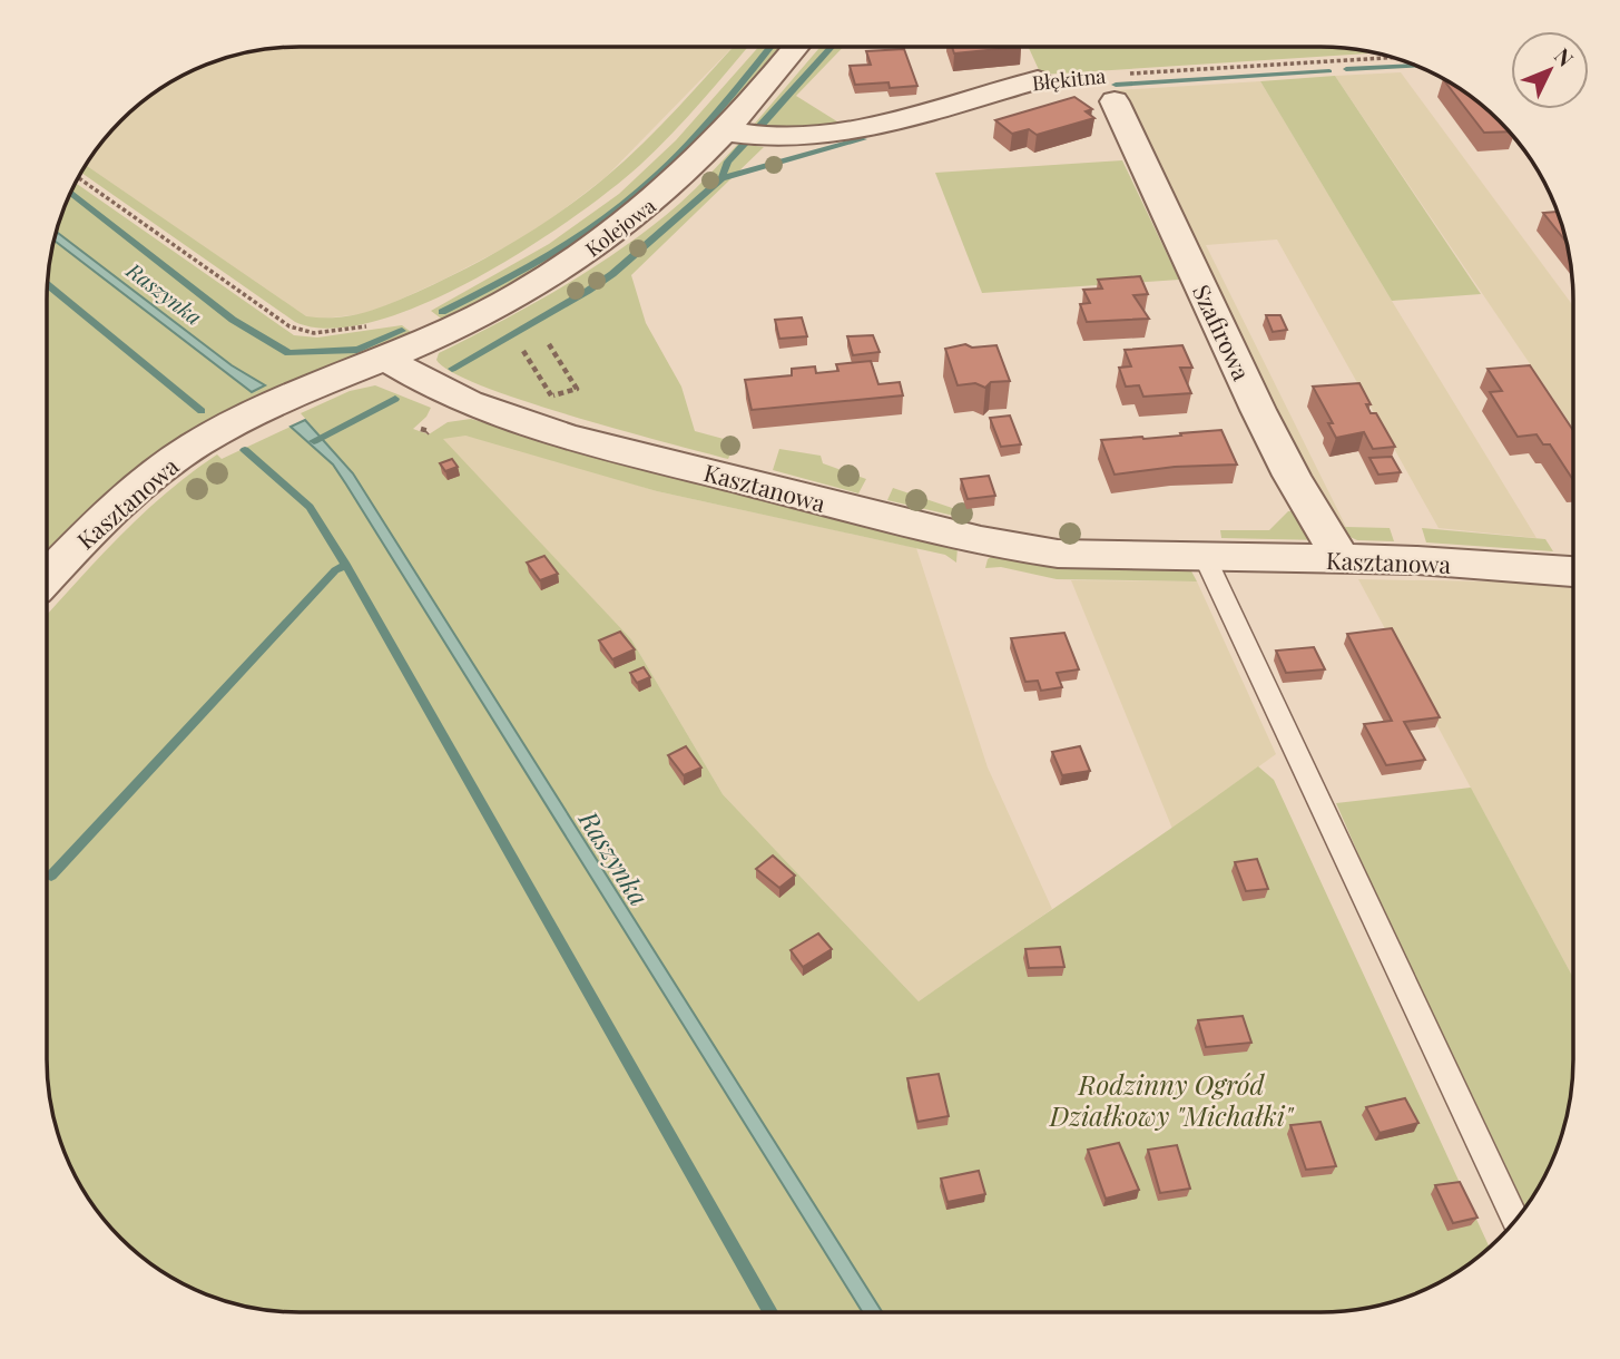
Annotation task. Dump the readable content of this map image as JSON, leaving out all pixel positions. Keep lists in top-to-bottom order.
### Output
{
  "streets": {
    "street": [
      "Błękitna",
      "Kolejowa",
      "Szafirowa",
      "Kasztanowa"
    ]
  },
  "crossings": [
    ["Błękitna", "Kolejowa"],
    ["Błękitna", "Szafirowa"],
    ["Kolejowa", "Kasztanowa"],
    ["Szafirowa", "Kasztanowa"]
  ],
  "water": ["Raszynka"],
  "parks": ["Rodzinny Ogród Działkowy \"Michałki\""],
  "north": "top right"
}
